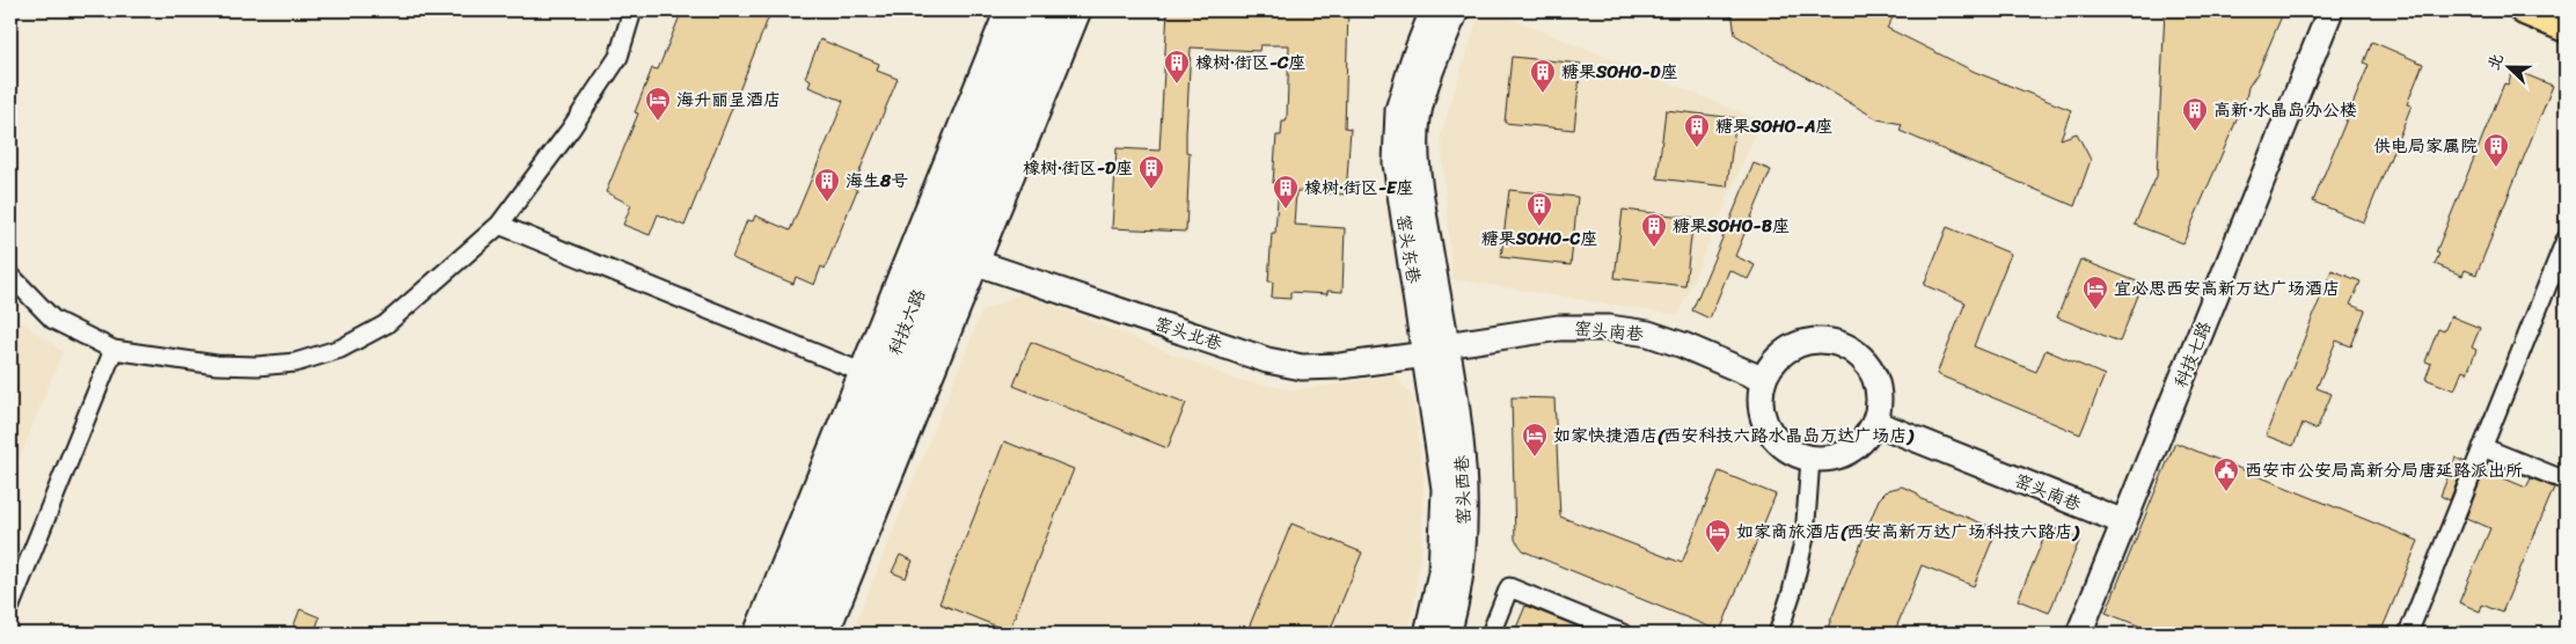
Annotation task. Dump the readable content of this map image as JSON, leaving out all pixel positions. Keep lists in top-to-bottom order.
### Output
{
  "streets": {
    "street": [
      "窑头东巷",
      "科技六路",
      "窑头南巷",
      "窑头北巷",
      "科技七路",
      "窑头西巷"
    ]
  },
  "crossings": [
    ["窑头东巷", "窑头南巷"],
    ["窑头东巷", "窑头北巷"],
    ["窑头东巷", "窑头西巷"],
    ["科技六路", "窑头北巷"],
    ["窑头南巷", "窑头北巷"],
    ["窑头南巷", "科技七路"],
    ["窑头南巷", "窑头西巷"],
    ["窑头北巷", "窑头西巷"]
  ],
  "places": {
    "building": [
      "橡树·街区-C座",
      "糖果SOHO-D座",
      "高新·水晶岛办公楼",
      "糖果SOHO-A座",
      "供电局家属院",
      "橡树·街区-D座",
      "海生8号",
      "橡树·街区-E座",
      "糖果SOHO-C座",
      "糖果SOHO-B座"
    ],
    "hotel": [
      "海升丽呈酒店",
      "宜必思西安高新万达广场酒店",
      "如家快捷酒店(西安科技六路水晶岛万达广场店)",
      "如家商旅酒店(西安高新万达广场科技六路店)"
    ],
    "public building": ["西安市公安局高新分局唐延路派出所"]
  },
  "north": "left"
}
